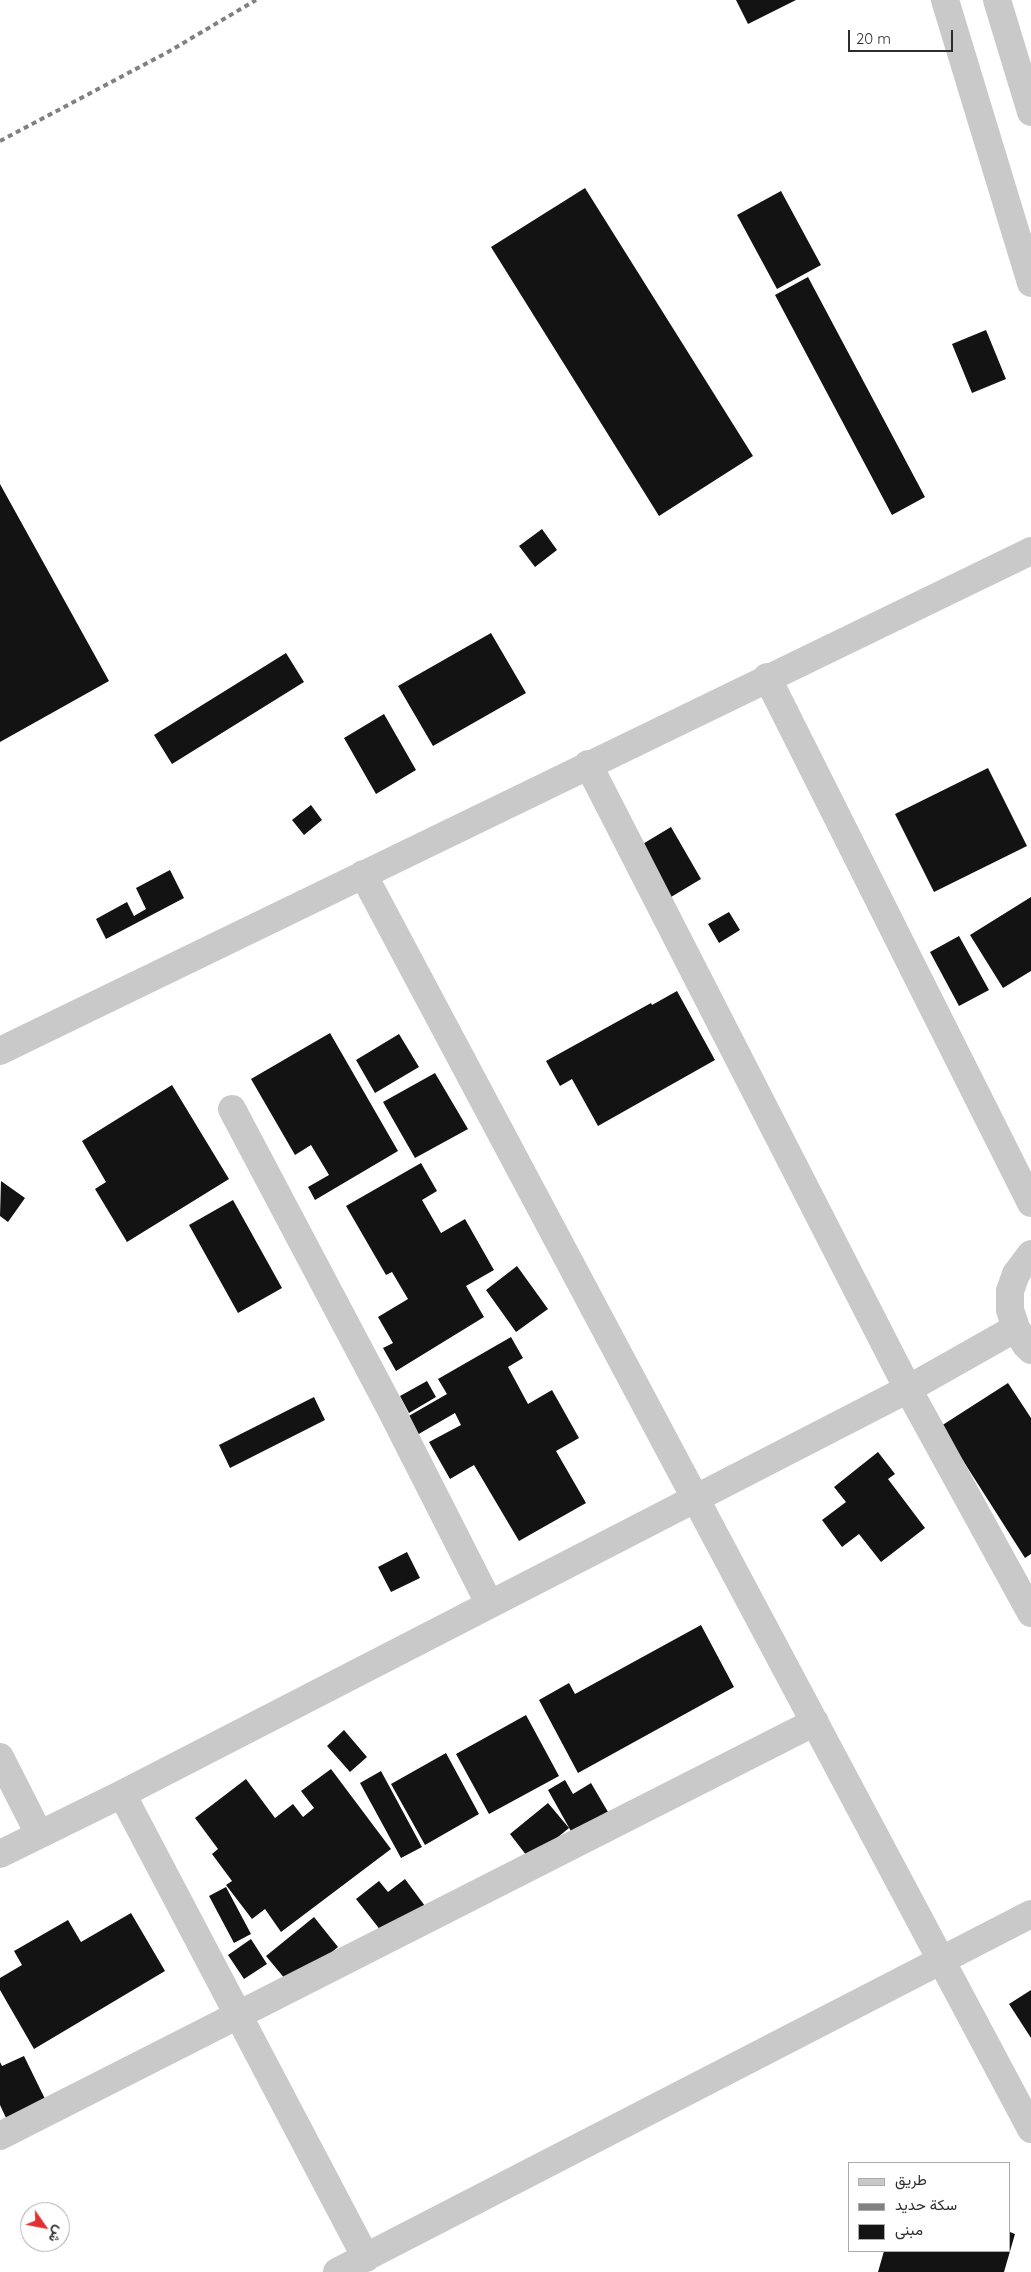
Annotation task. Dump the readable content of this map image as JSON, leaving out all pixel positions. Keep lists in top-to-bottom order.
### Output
{
  "legend": ["طريق", "سكة حديد", "مبنى"],
  "scale_bar": "20 m",
  "north": "bottom right"
}
